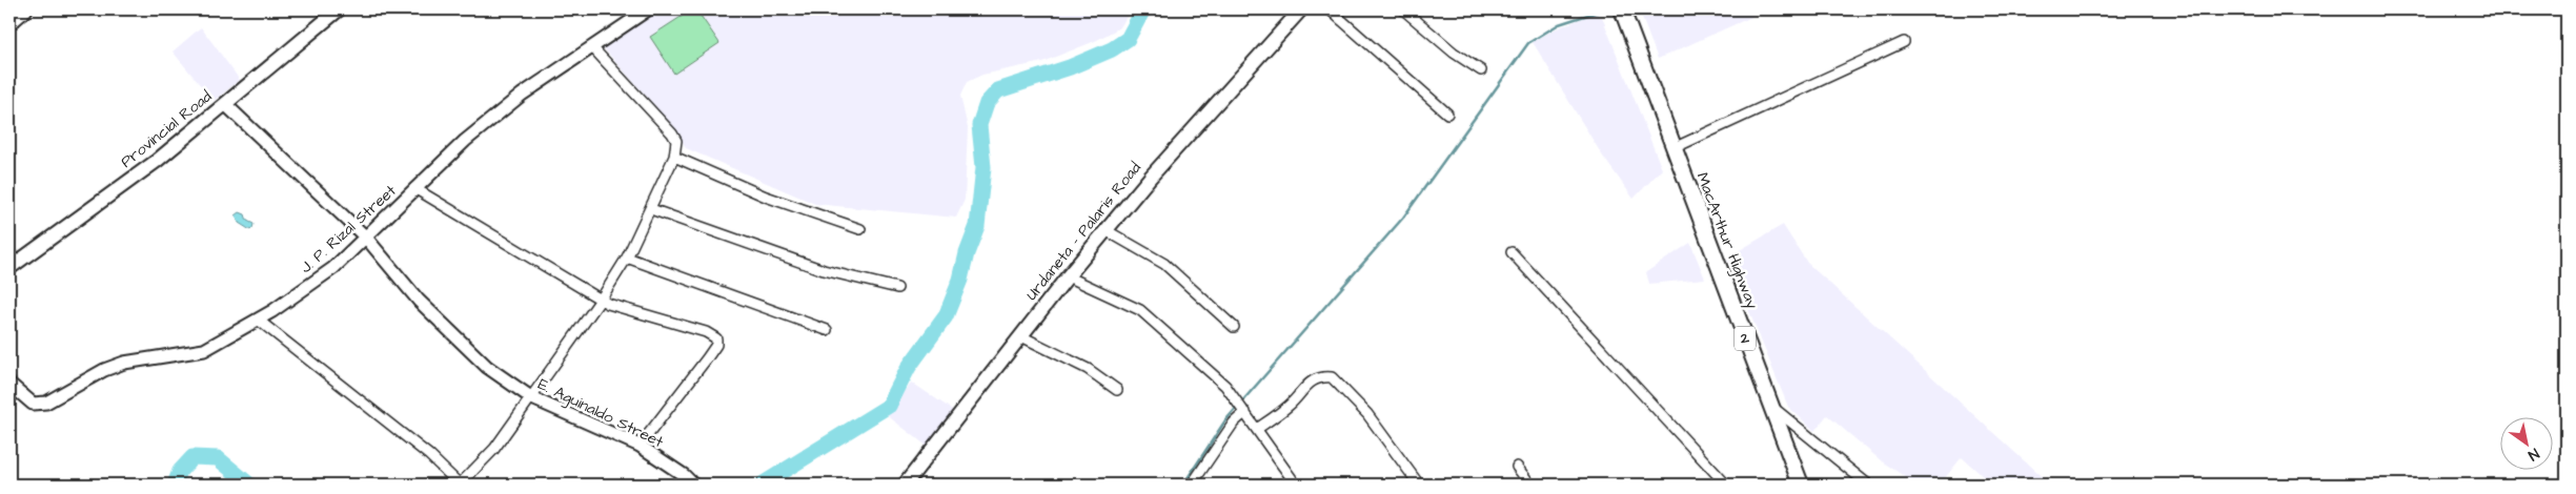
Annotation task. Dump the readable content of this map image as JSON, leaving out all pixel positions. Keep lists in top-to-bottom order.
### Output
{
  "streets": {
    "main road": [
      "Provincial Road",
      "Urdaneta - Palaris Road",
      "MacArthur Highway",
      "2"
    ],
    "street": ["J. P. Rizal Street", "E. Aguinaldo Street"]
  },
  "crossings": [
    ["Provincial Road", "E. Aguinaldo Street"],
    ["J. P. Rizal Street", "E. Aguinaldo Street"]
  ],
  "north": "bottom right"
}
